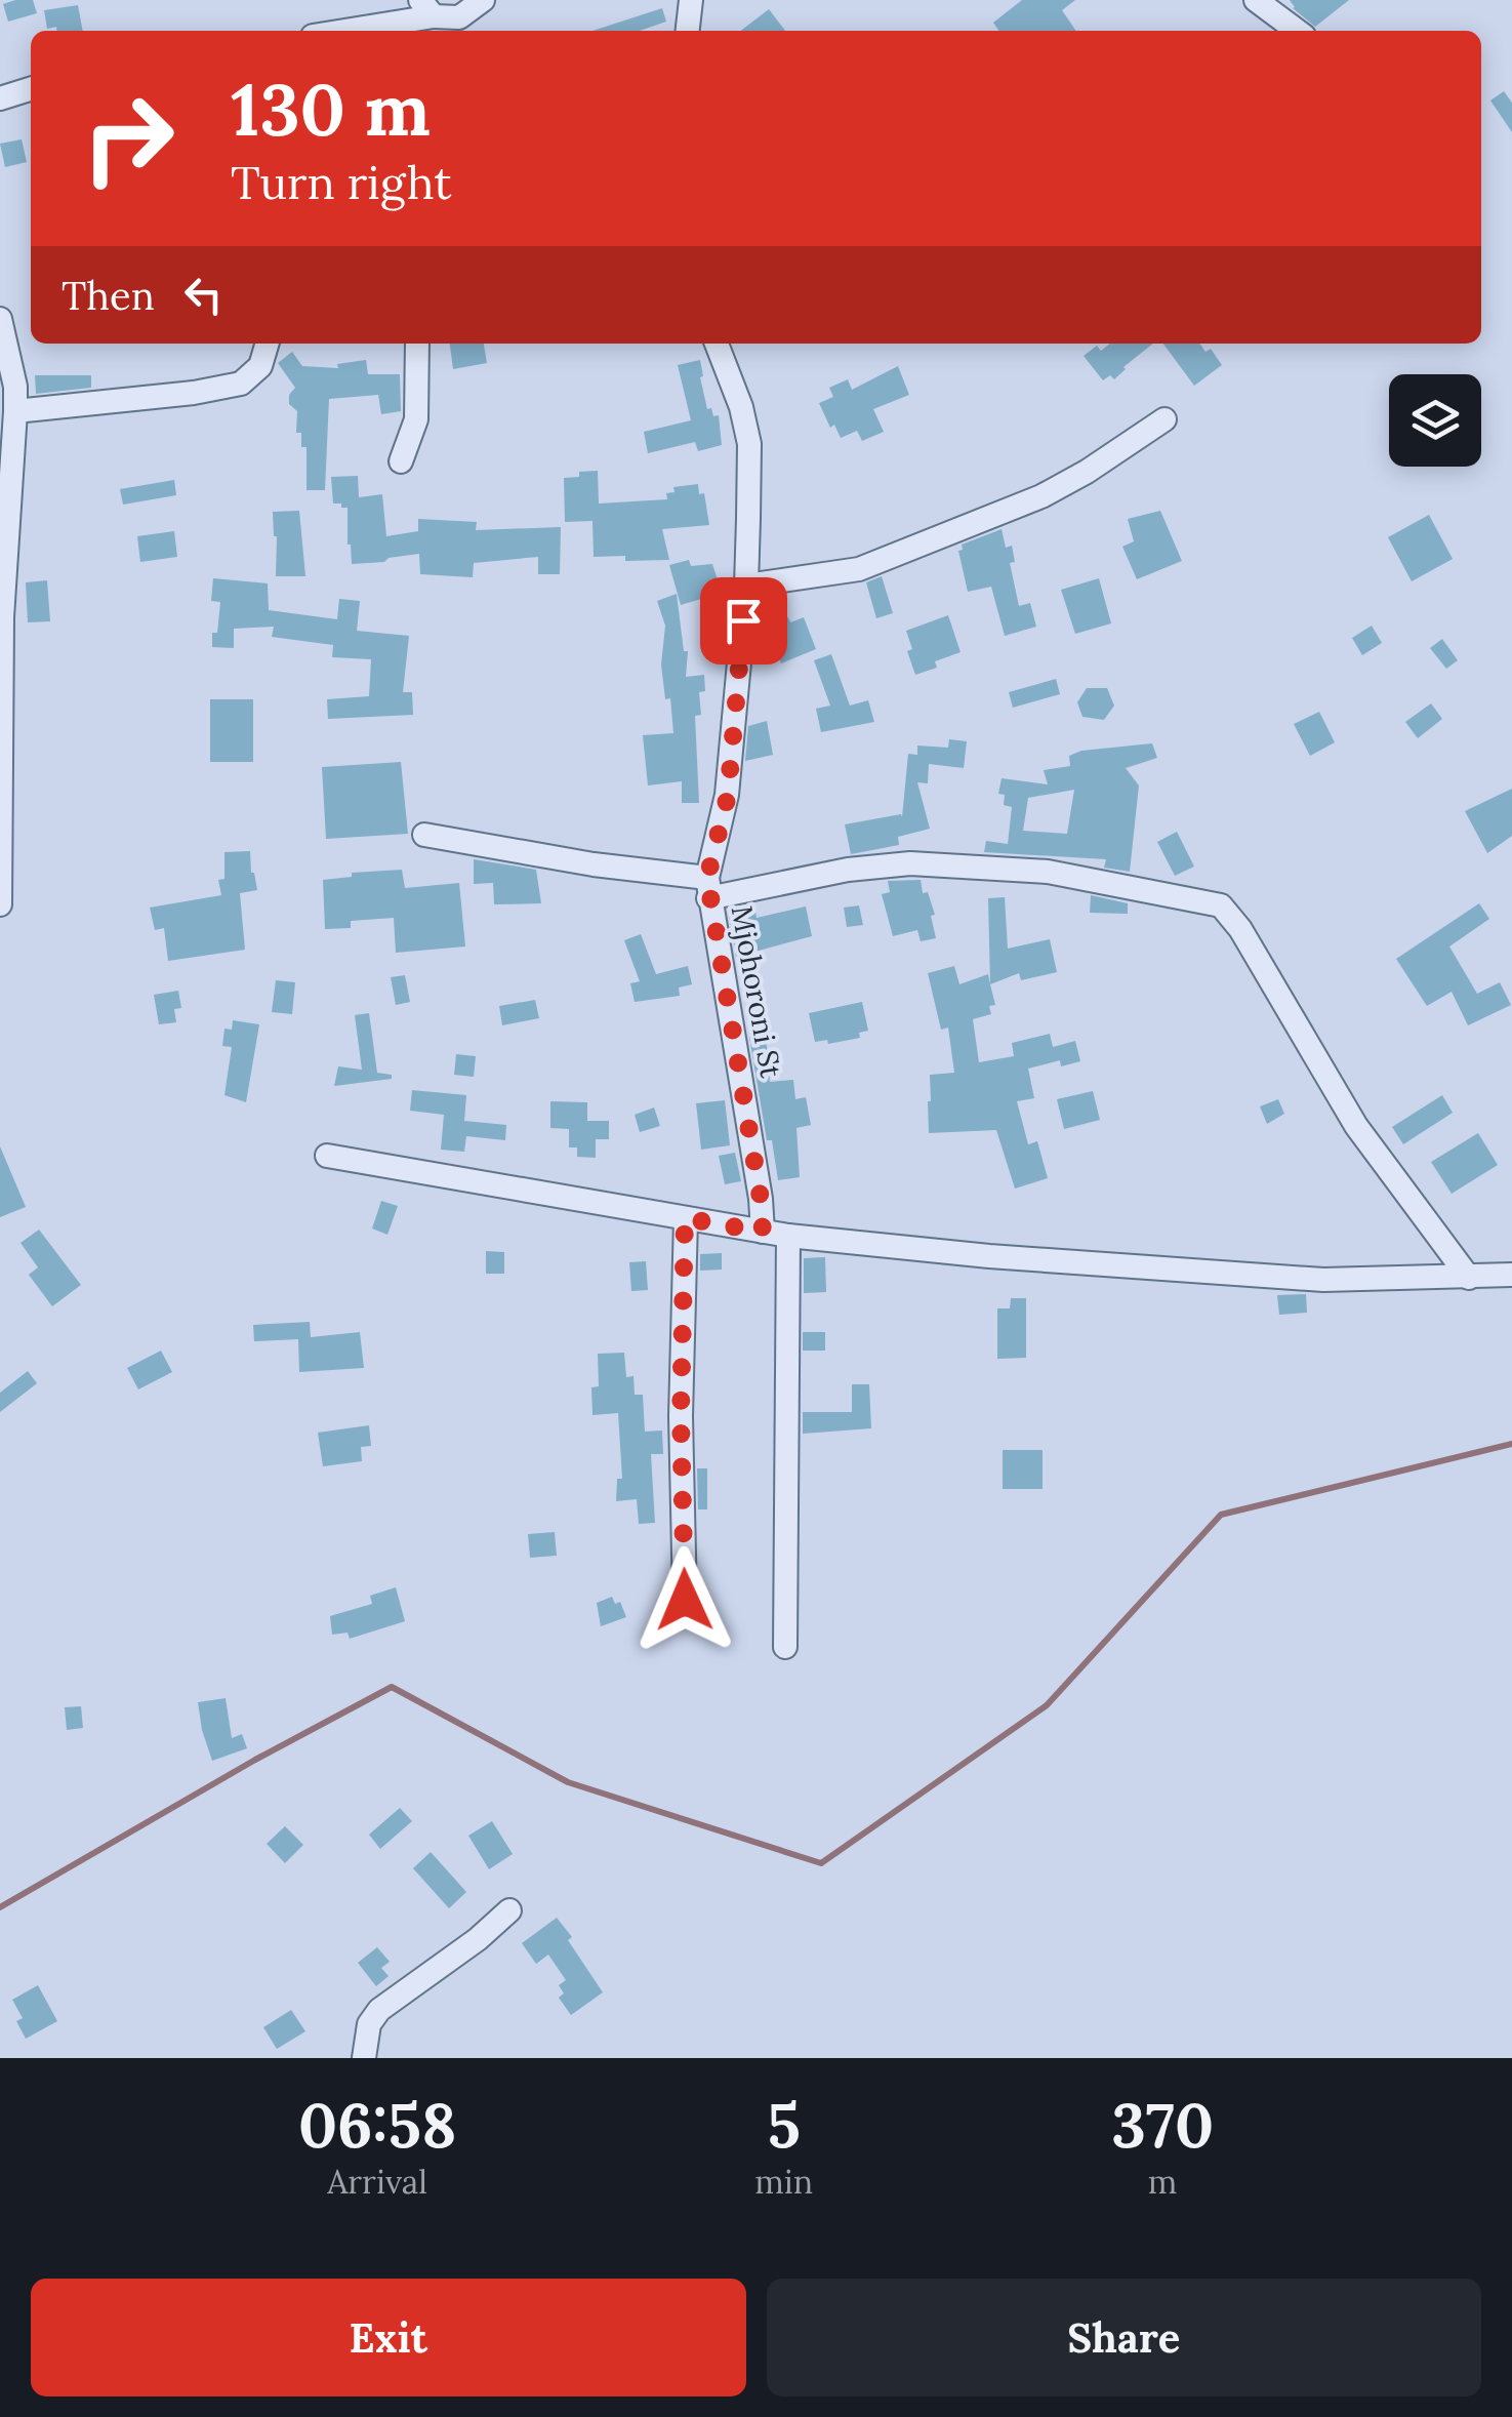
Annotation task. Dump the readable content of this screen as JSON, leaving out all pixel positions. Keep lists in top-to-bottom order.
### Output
{
  "streets": {
    "street": ["Mjohoroni St"]
  },
  "page": {
    "turn": ["130 m", "Turn right"],
    "then": "Then",
    "eta": [
      "06:58",
      "Arrival",
      "5",
      "min",
      "370",
      "m"
    ],
    "buttons": ["Exit", "Share"]
  }
}
